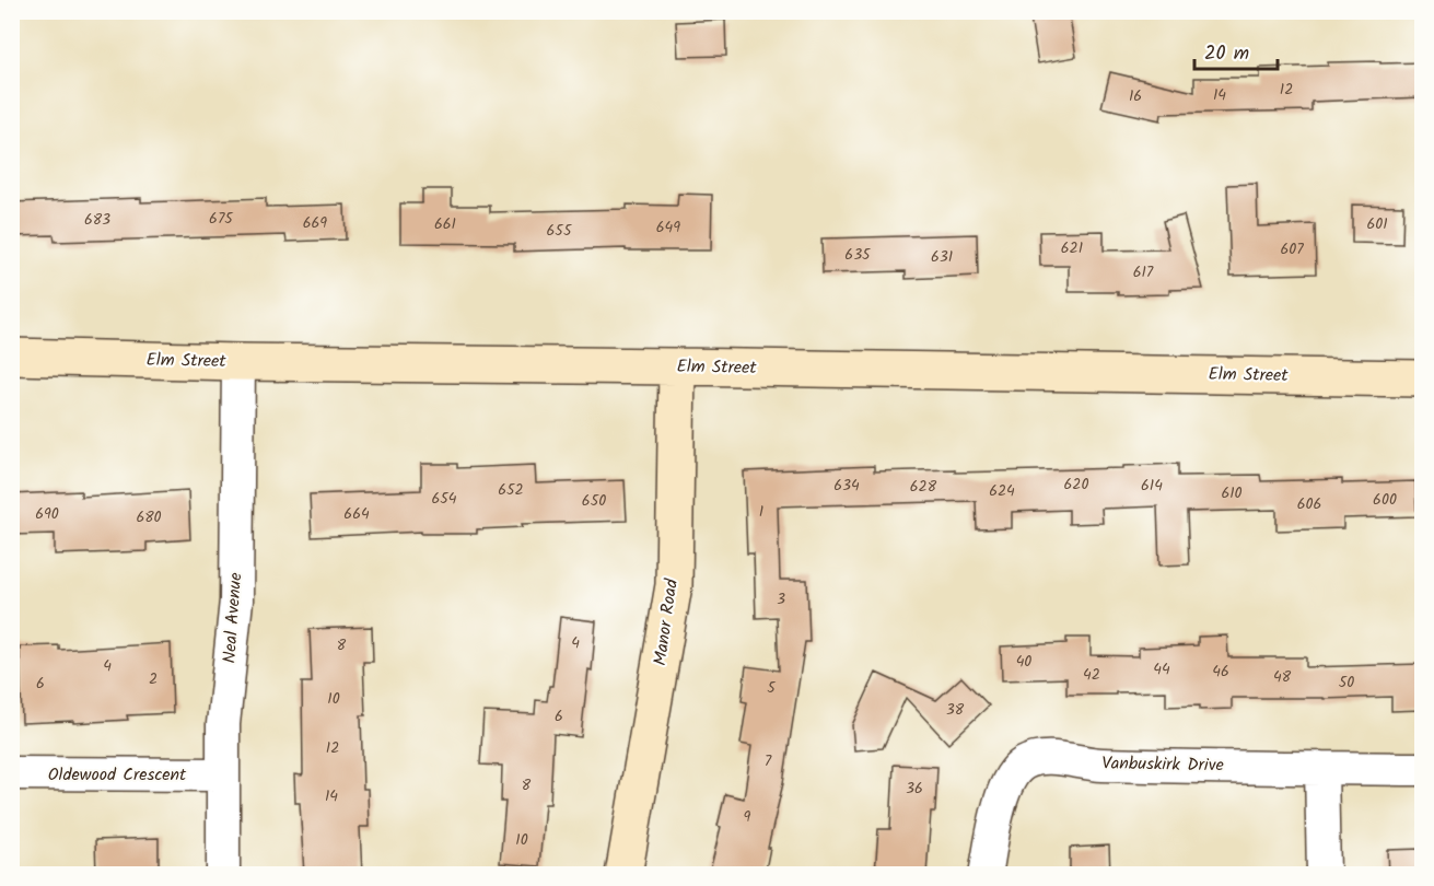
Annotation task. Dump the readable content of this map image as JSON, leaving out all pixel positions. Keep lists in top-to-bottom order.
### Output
{
  "streets": {
    "main road": ["Elm Street", "Manor Road"],
    "street": ["Neal Avenue", "Vanbuskirk Drive", "Oldewood Crescent"]
  },
  "crossings": [
    ["Elm Street", "Neal Avenue"],
    ["Elm Street", "Manor Road"],
    ["Neal Avenue", "Oldewood Crescent"]
  ],
  "house_numbers": [
    "12",
    "14",
    "16",
    "675",
    "683",
    "669",
    "661",
    "601",
    "649",
    "655",
    "621",
    "607",
    "635",
    "631",
    "617",
    "620",
    "634",
    "614",
    "628",
    "652",
    "624",
    "610",
    "654",
    "600",
    "650",
    "606",
    "1",
    "690",
    "664",
    "680",
    "3",
    "4",
    "8",
    "40",
    "4",
    "44",
    "46",
    "42",
    "48",
    "2",
    "50",
    "6",
    "5",
    "10",
    "38",
    "6",
    "12",
    "7",
    "8",
    "36",
    "14",
    "9",
    "10"
  ],
  "scale_bar": "20 m"
}
